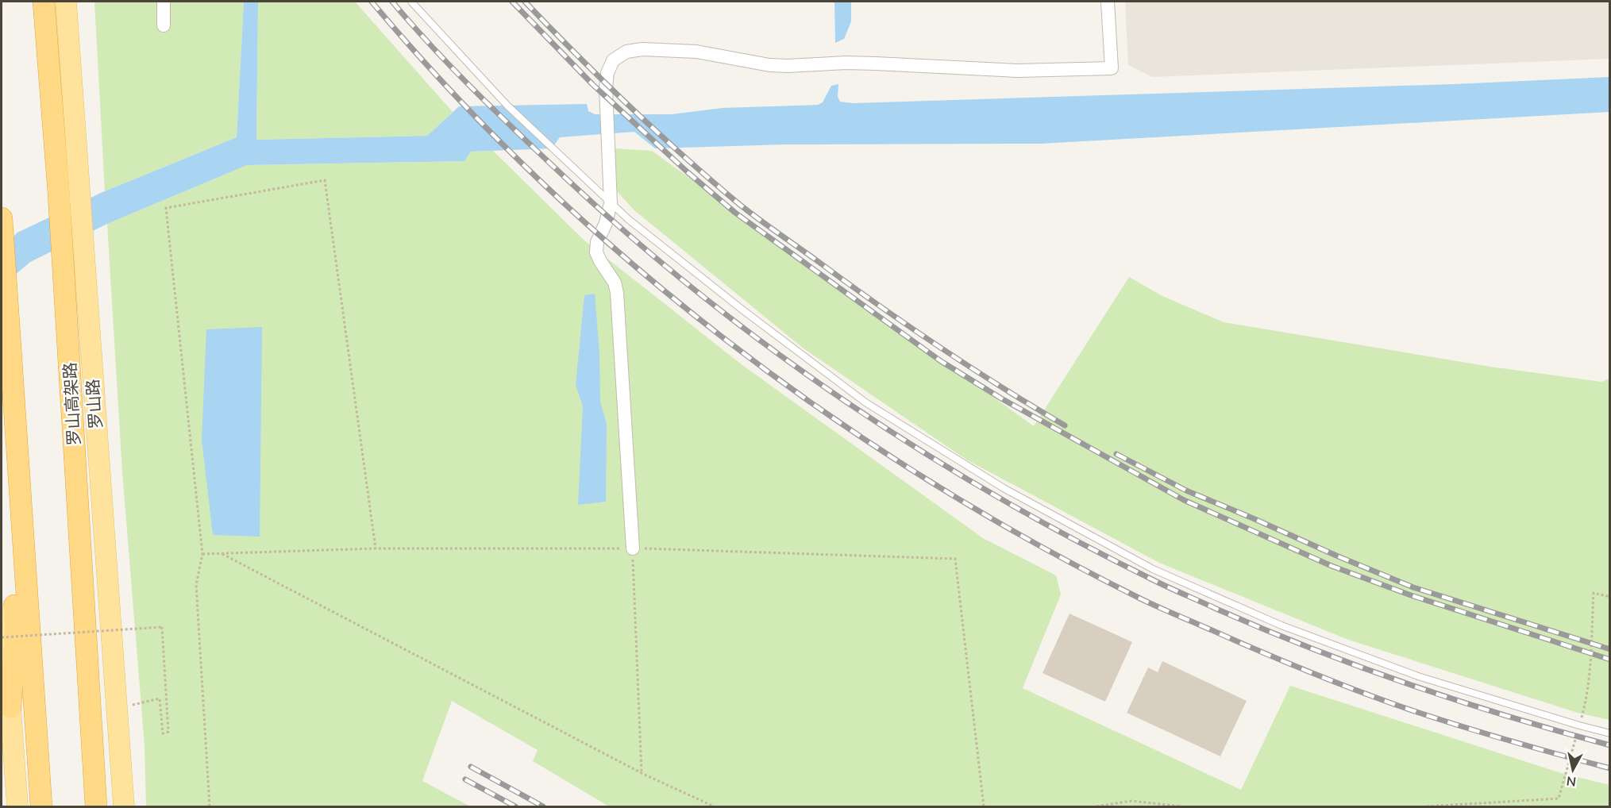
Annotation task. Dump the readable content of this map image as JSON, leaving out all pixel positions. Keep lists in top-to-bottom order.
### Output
{
  "streets": {
    "highway": ["罗山高架路"],
    "main road": ["罗山路"]
  },
  "north": "bottom"
}
